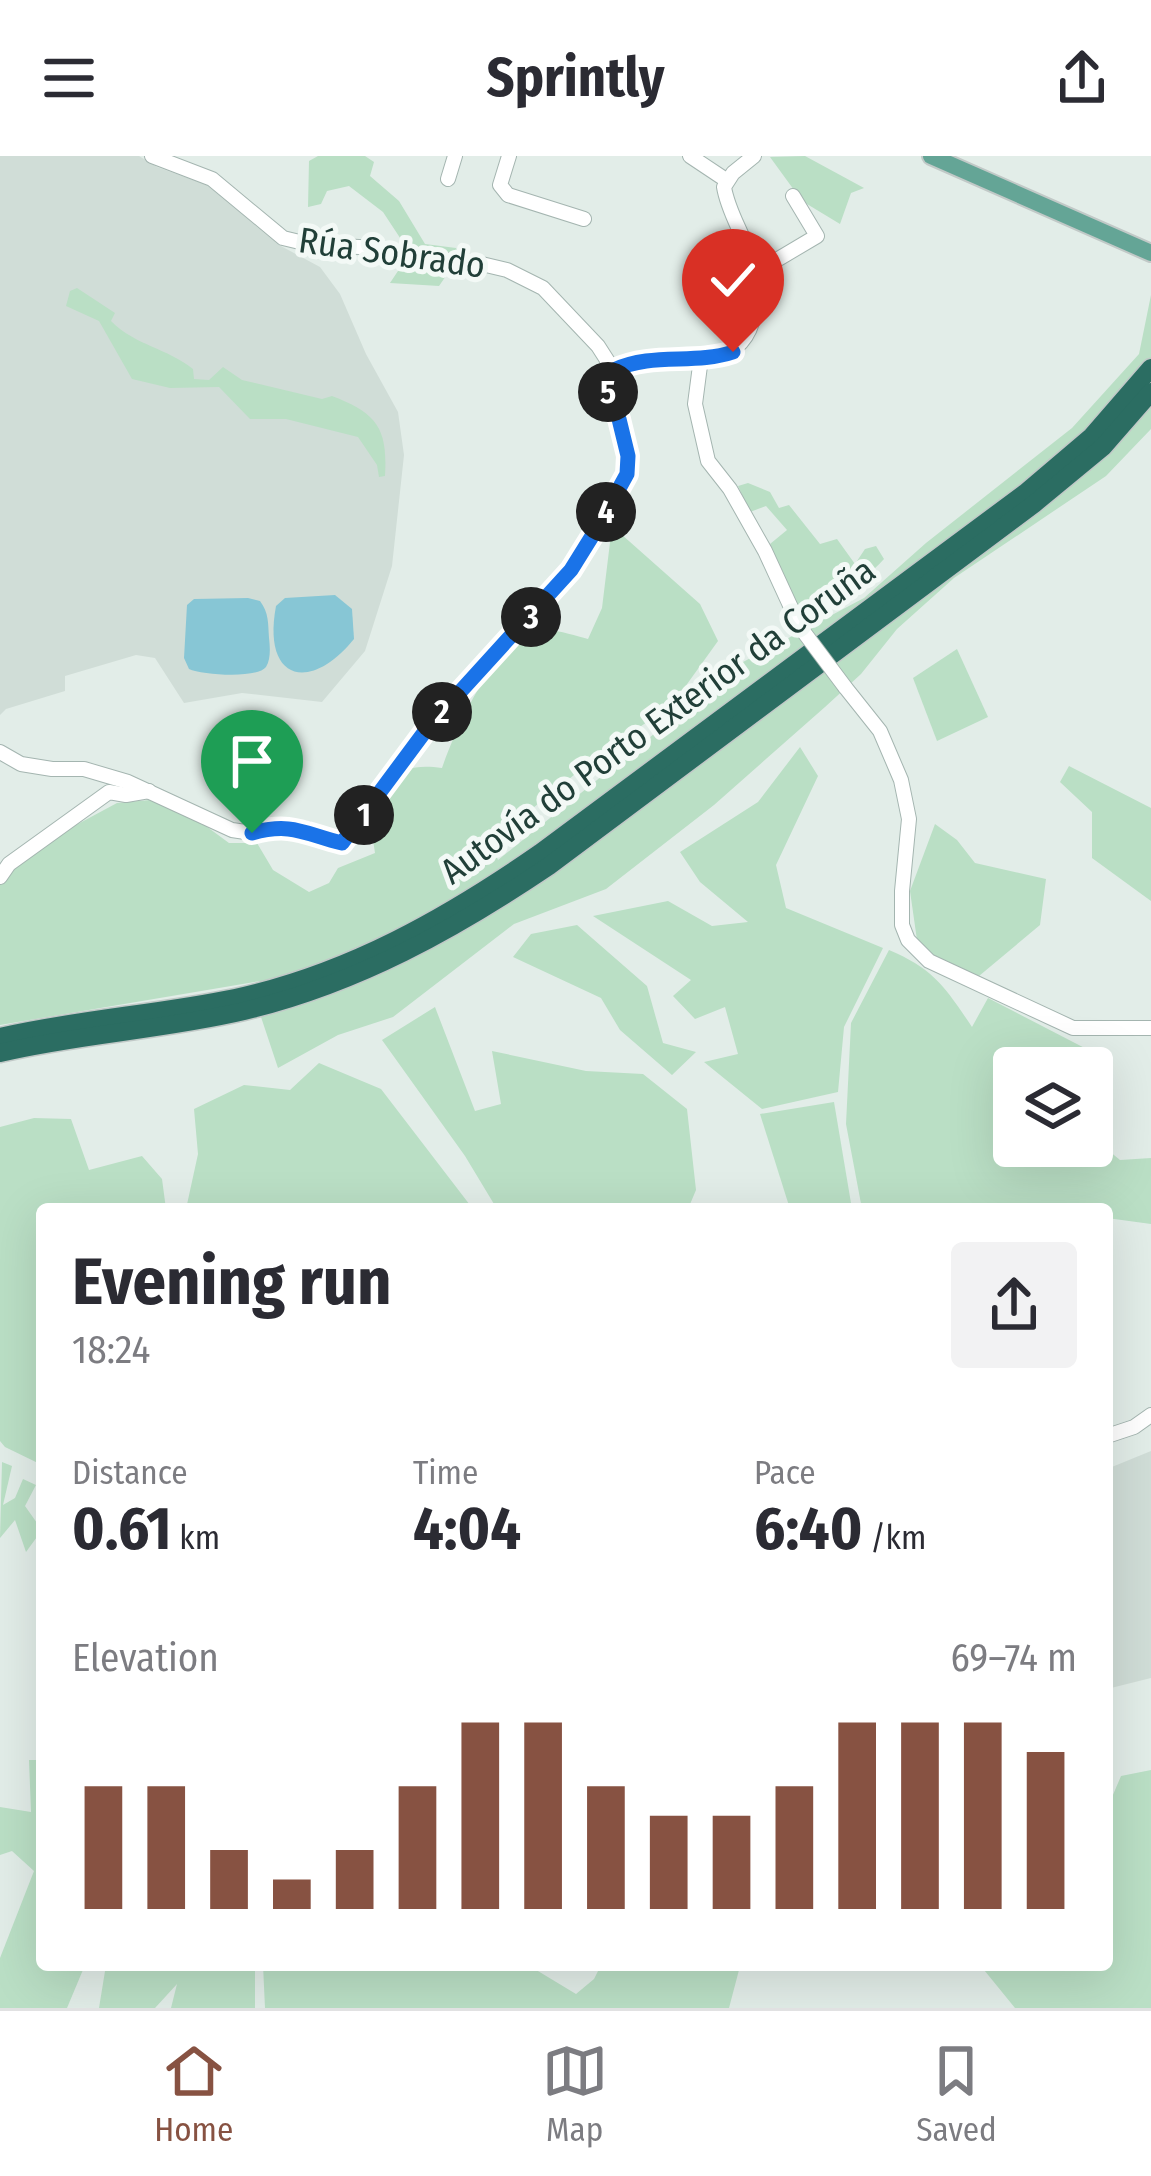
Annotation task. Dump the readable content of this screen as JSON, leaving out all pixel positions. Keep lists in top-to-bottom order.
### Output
{
  "streets": {
    "highway": ["Autovía do Porto Exterior da Coruña"],
    "street": ["Rúa Sobrado"]
  },
  "page": {
    "header": "Sprintly",
    "pins": [
      "5",
      "4",
      "3",
      "2",
      "1"
    ],
    "heading": ["Evening run", "18:24"],
    "stats": [
      ["Distance", "0.61 km"],
      ["Time", "4:04"],
      ["Pace", "6:40 /km"]
    ],
    "chart": ["Elevation", "69–74 m"],
    "tabs": ["Home", "Map", "Saved"]
  }
}
